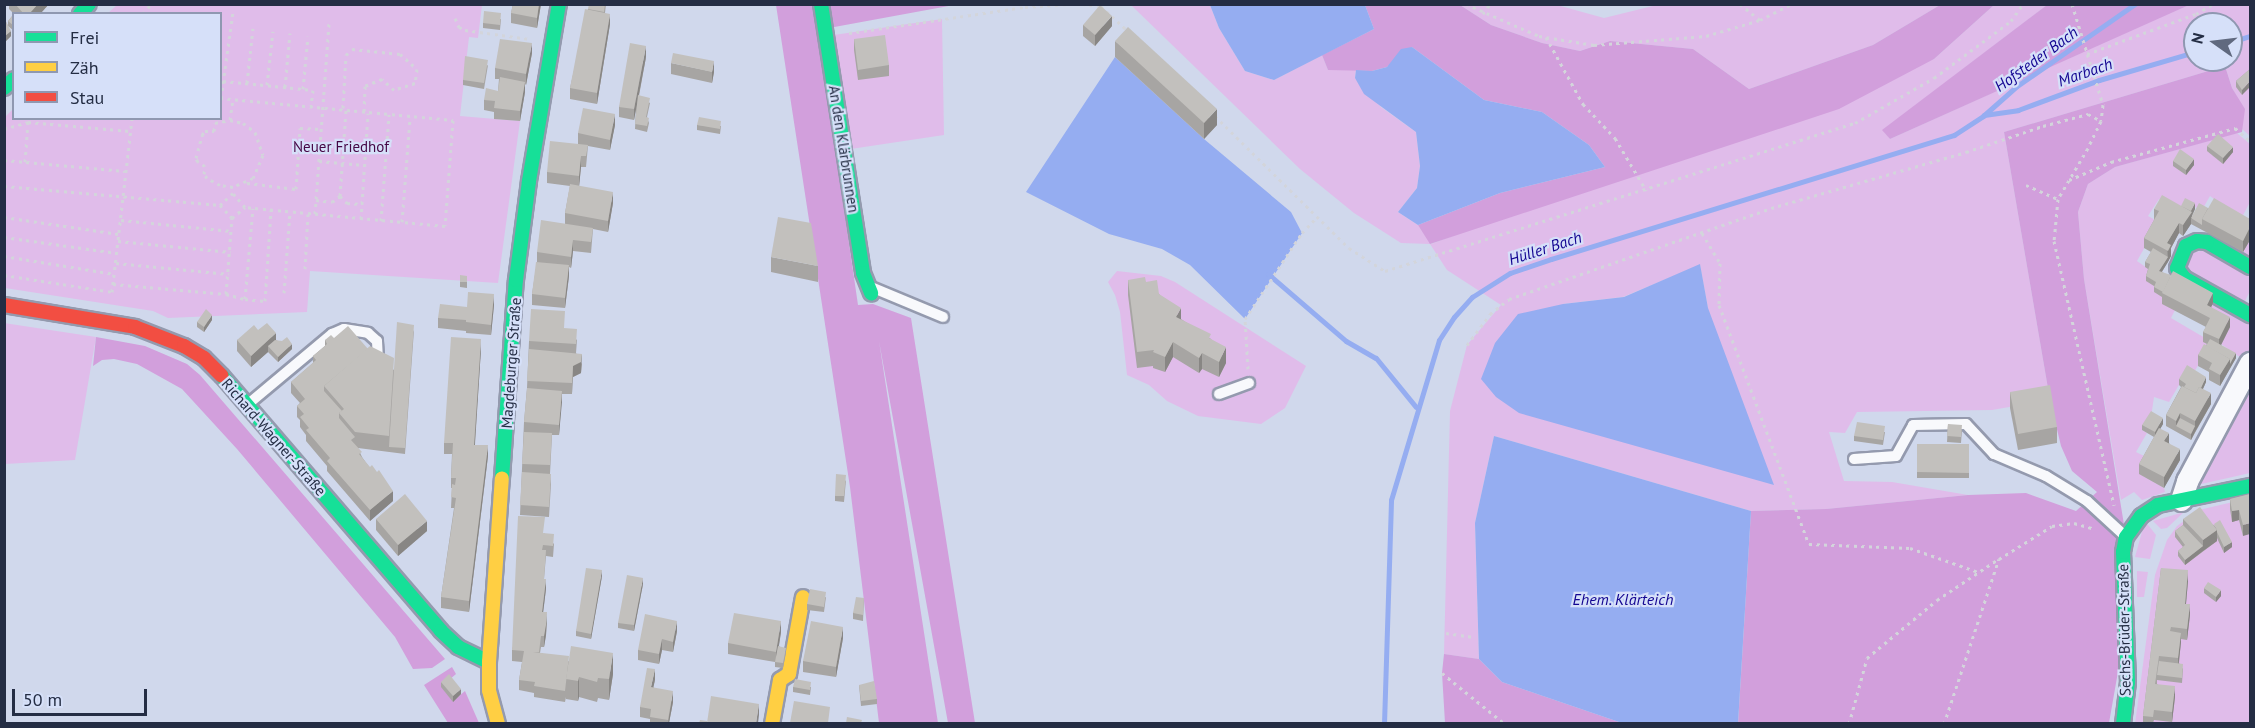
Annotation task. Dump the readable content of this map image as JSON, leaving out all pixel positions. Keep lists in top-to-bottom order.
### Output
{
  "streets": {
    "street": [
      "An den Klärbrunnen",
      "Magdeburger Straße",
      "Richard-Wagner-Straße",
      "Sechs-Brüder-Straße"
    ]
  },
  "crossings": [
    ["Magdeburger Straße", "Richard-Wagner-Straße"]
  ],
  "water": [
    "Hofsteder Bach",
    "Marbach",
    "Hüller Bach",
    "Ehem. Klärteich"
  ],
  "parks": ["Neuer Friedhof"],
  "legend": ["Frei", "Zäh", "Stau"],
  "scale_bar": "50 m",
  "north": "left"
}
